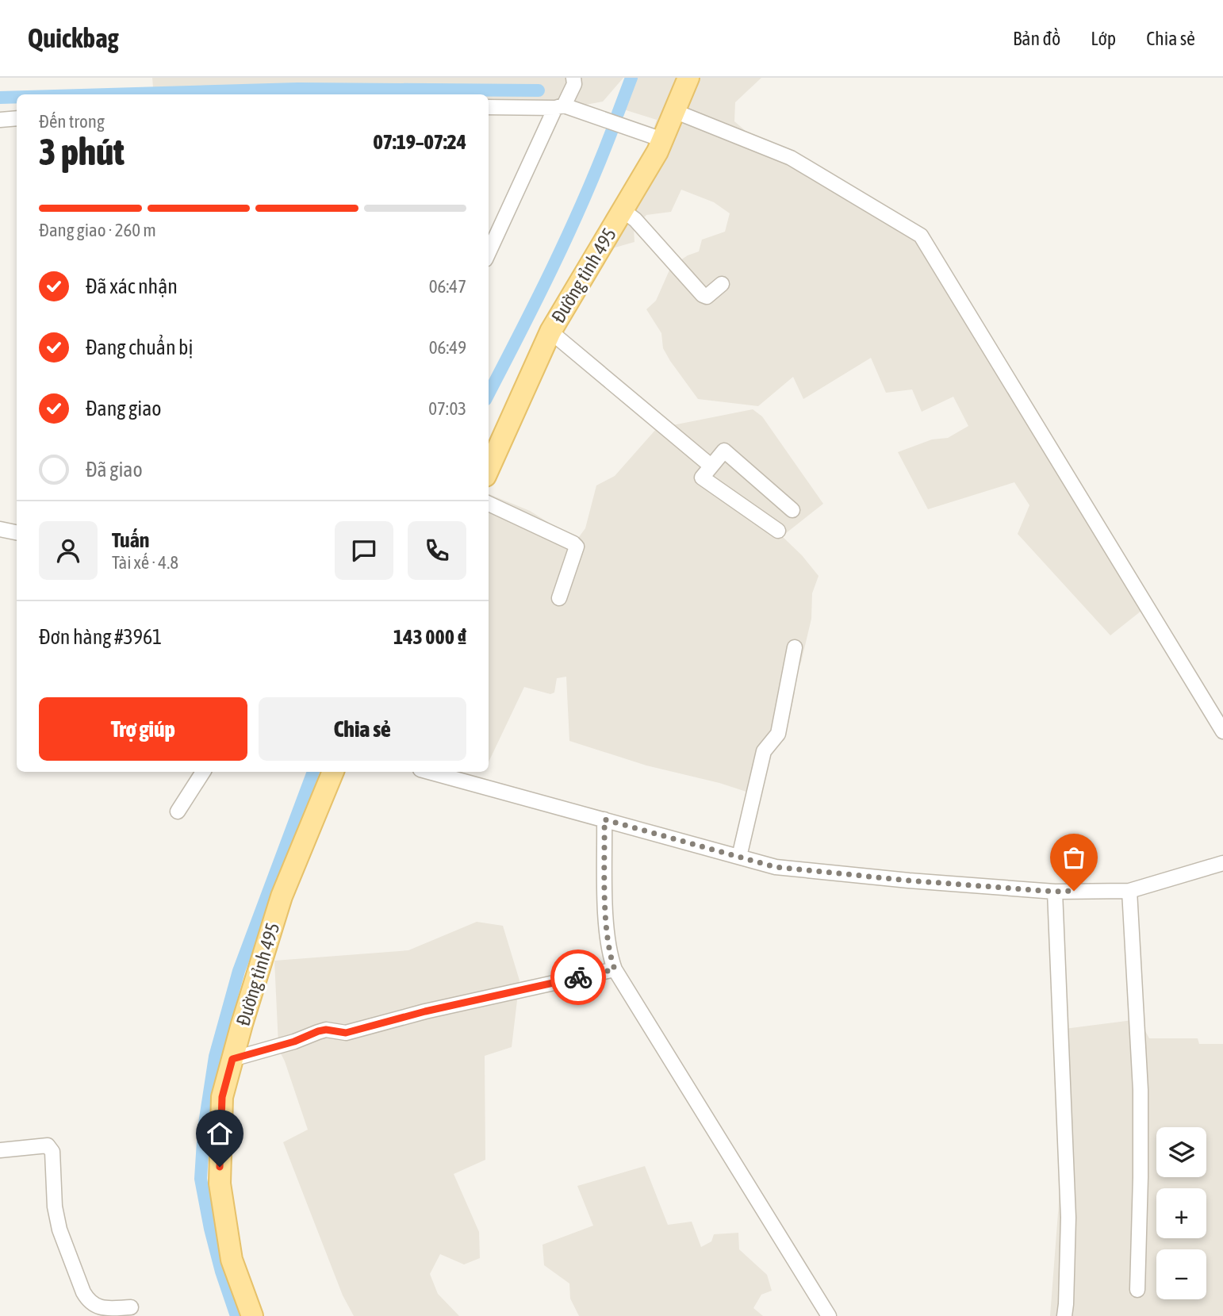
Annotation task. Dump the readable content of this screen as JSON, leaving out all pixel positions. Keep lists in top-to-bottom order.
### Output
{
  "streets": {
    "main road": ["Đường tỉnh 495"]
  },
  "page": {
    "header": "Quickbag",
    "nav": ["Bản đồ", "Lớp", "Chia sẻ"],
    "heading": ["3 phút", "Đến trong", "07:19–07:24"],
    "panel": [
      "Tuấn",
      "Tài xế · 4.8",
      "Đơn hàng #3961",
      "143 000 ₫"
    ],
    "bar": "Đang giao · 260 m",
    "list": [
      ["Đã xác nhận", "06:47"],
      ["Đang chuẩn bị", "06:49"],
      ["Đang giao", "07:03"],
      "Đã giao"
    ],
    "buttons": ["Trợ giúp", "Chia sẻ"],
    "map_buttons": ["+", "−"]
  }
}
